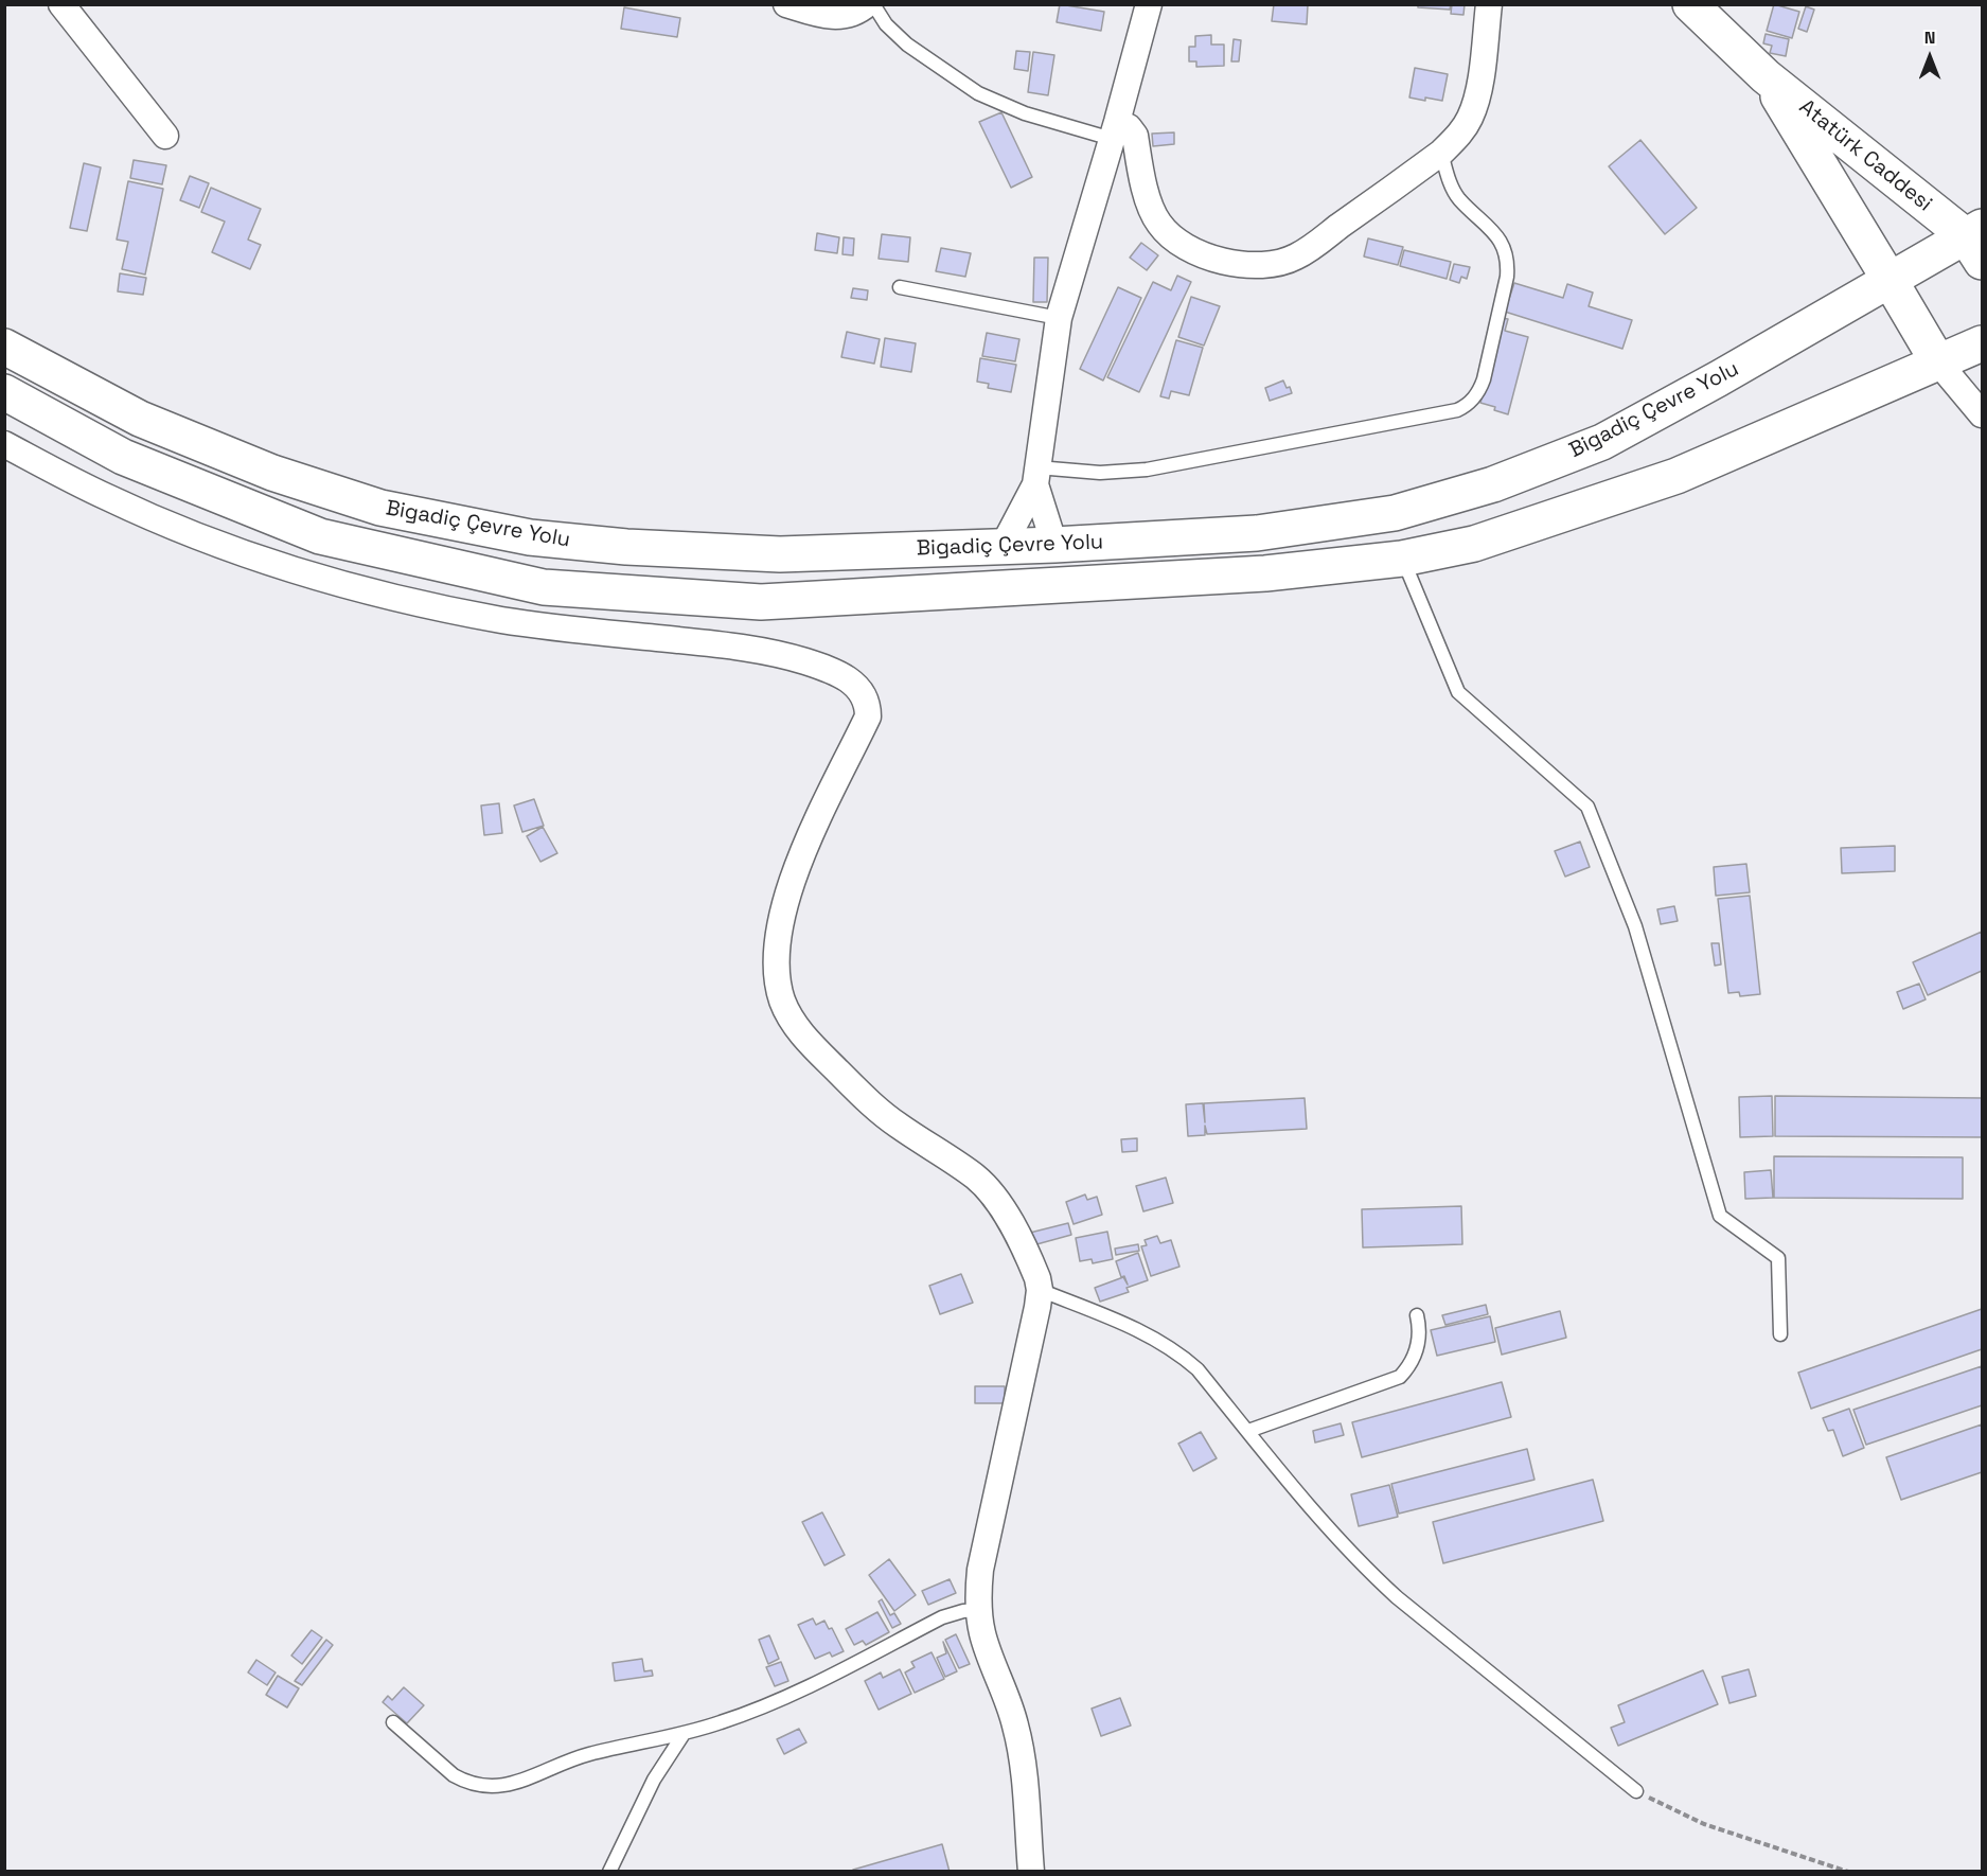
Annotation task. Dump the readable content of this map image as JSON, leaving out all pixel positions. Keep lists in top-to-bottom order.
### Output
{
  "streets": {
    "main road": ["Atatürk Caddesi", "Bigadiç Çevre Yolu"]
  },
  "crossings": [
    ["Atatürk Caddesi", "Bigadiç Çevre Yolu"]
  ],
  "north": "top"
}
